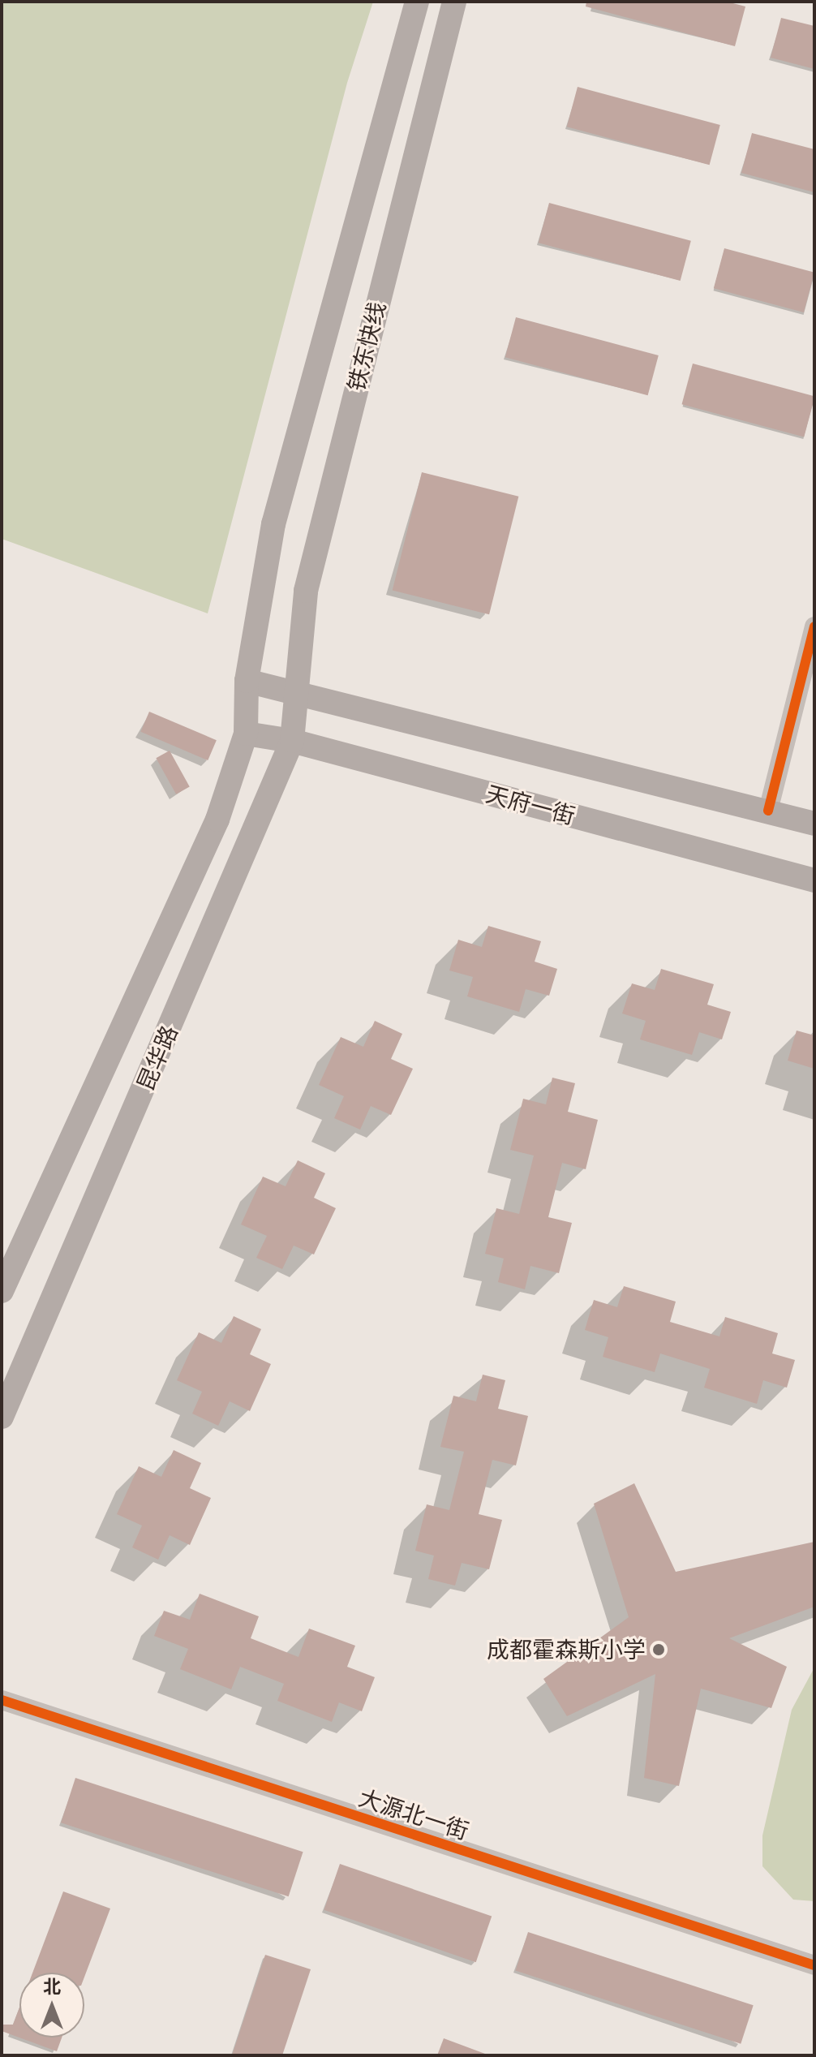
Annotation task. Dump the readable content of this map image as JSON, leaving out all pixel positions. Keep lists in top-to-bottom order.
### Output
{
  "streets": {
    "main road": ["铁东快线", "天府一街", "昆华路"],
    "street": ["大源北一街"]
  },
  "crossings": [
    ["铁东快线", "昆华路"],
    ["天府一街", "昆华路"]
  ],
  "places": ["成都霍森斯小学"],
  "north": "top"
}
